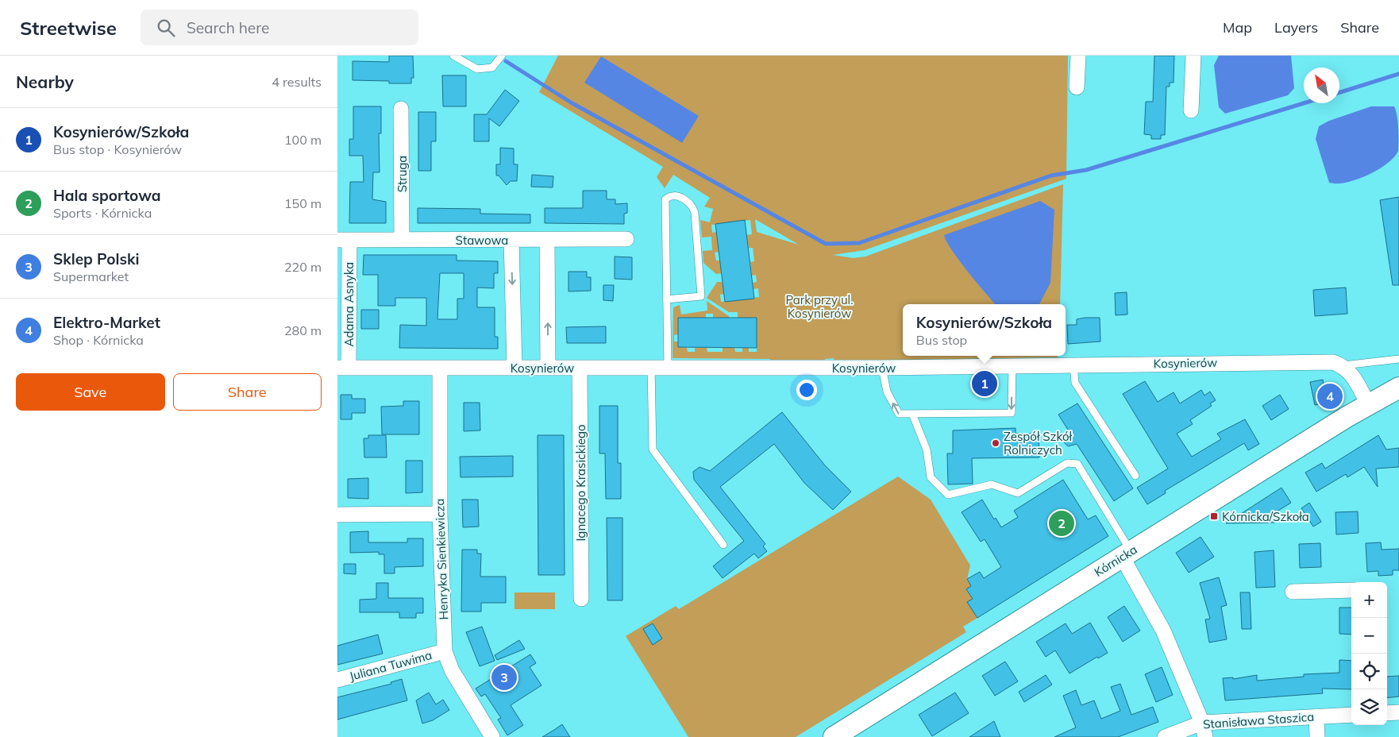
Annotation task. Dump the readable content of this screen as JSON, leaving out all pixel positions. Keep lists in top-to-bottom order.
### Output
{
  "streets": {
    "street": [
      "Struga",
      "Stawowa",
      "Adama Asnyka",
      "Kosynierów",
      "Ignacego Krasickiego",
      "Henryka Sienkiewicza",
      "Kórnicka",
      "Juliana Tuwima",
      "Stanisława Staszica"
    ]
  },
  "crossings": [
    ["Struga", "Stawowa"],
    ["Stawowa", "Adama Asnyka"],
    ["Adama Asnyka", "Kosynierów"],
    ["Kosynierów", "Ignacego Krasickiego"],
    ["Kosynierów", "Henryka Sienkiewicza"],
    ["Henryka Sienkiewicza", "Juliana Tuwima"]
  ],
  "parks": ["Park przy ul. Kosynierów"],
  "places": {
    "other": ["Zespół Szkół Rolniczych"],
    "transit": ["Kórnicka/Szkoła"]
  },
  "north": "top left",
  "page": {
    "header": "Streetwise",
    "search": "Search here",
    "nav": ["Map", "Layers", "Share"],
    "heading": ["Nearby", "4 results"],
    "list": [
      {
        "mark": "1",
        "name": "Kosynierów/Szkoła",
        "note": "Bus stop · Kosynierów",
        "value": "100 m"
      },
      {
        "mark": "2",
        "name": "Hala sportowa",
        "note": "Sports · Kórnicka",
        "value": "150 m"
      },
      {
        "mark": "3",
        "name": "Sklep Polski",
        "note": "Supermarket",
        "value": "220 m"
      },
      {
        "mark": "4",
        "name": "Elektro-Market",
        "note": "Shop · Kórnicka",
        "value": "280 m"
      }
    ],
    "popup": ["Kosynierów/Szkoła", "Bus stop"],
    "buttons": ["Save", "Share"],
    "pins": [
      "1",
      "4",
      "2",
      "3"
    ],
    "map_buttons": ["+", "−"]
  }
}
